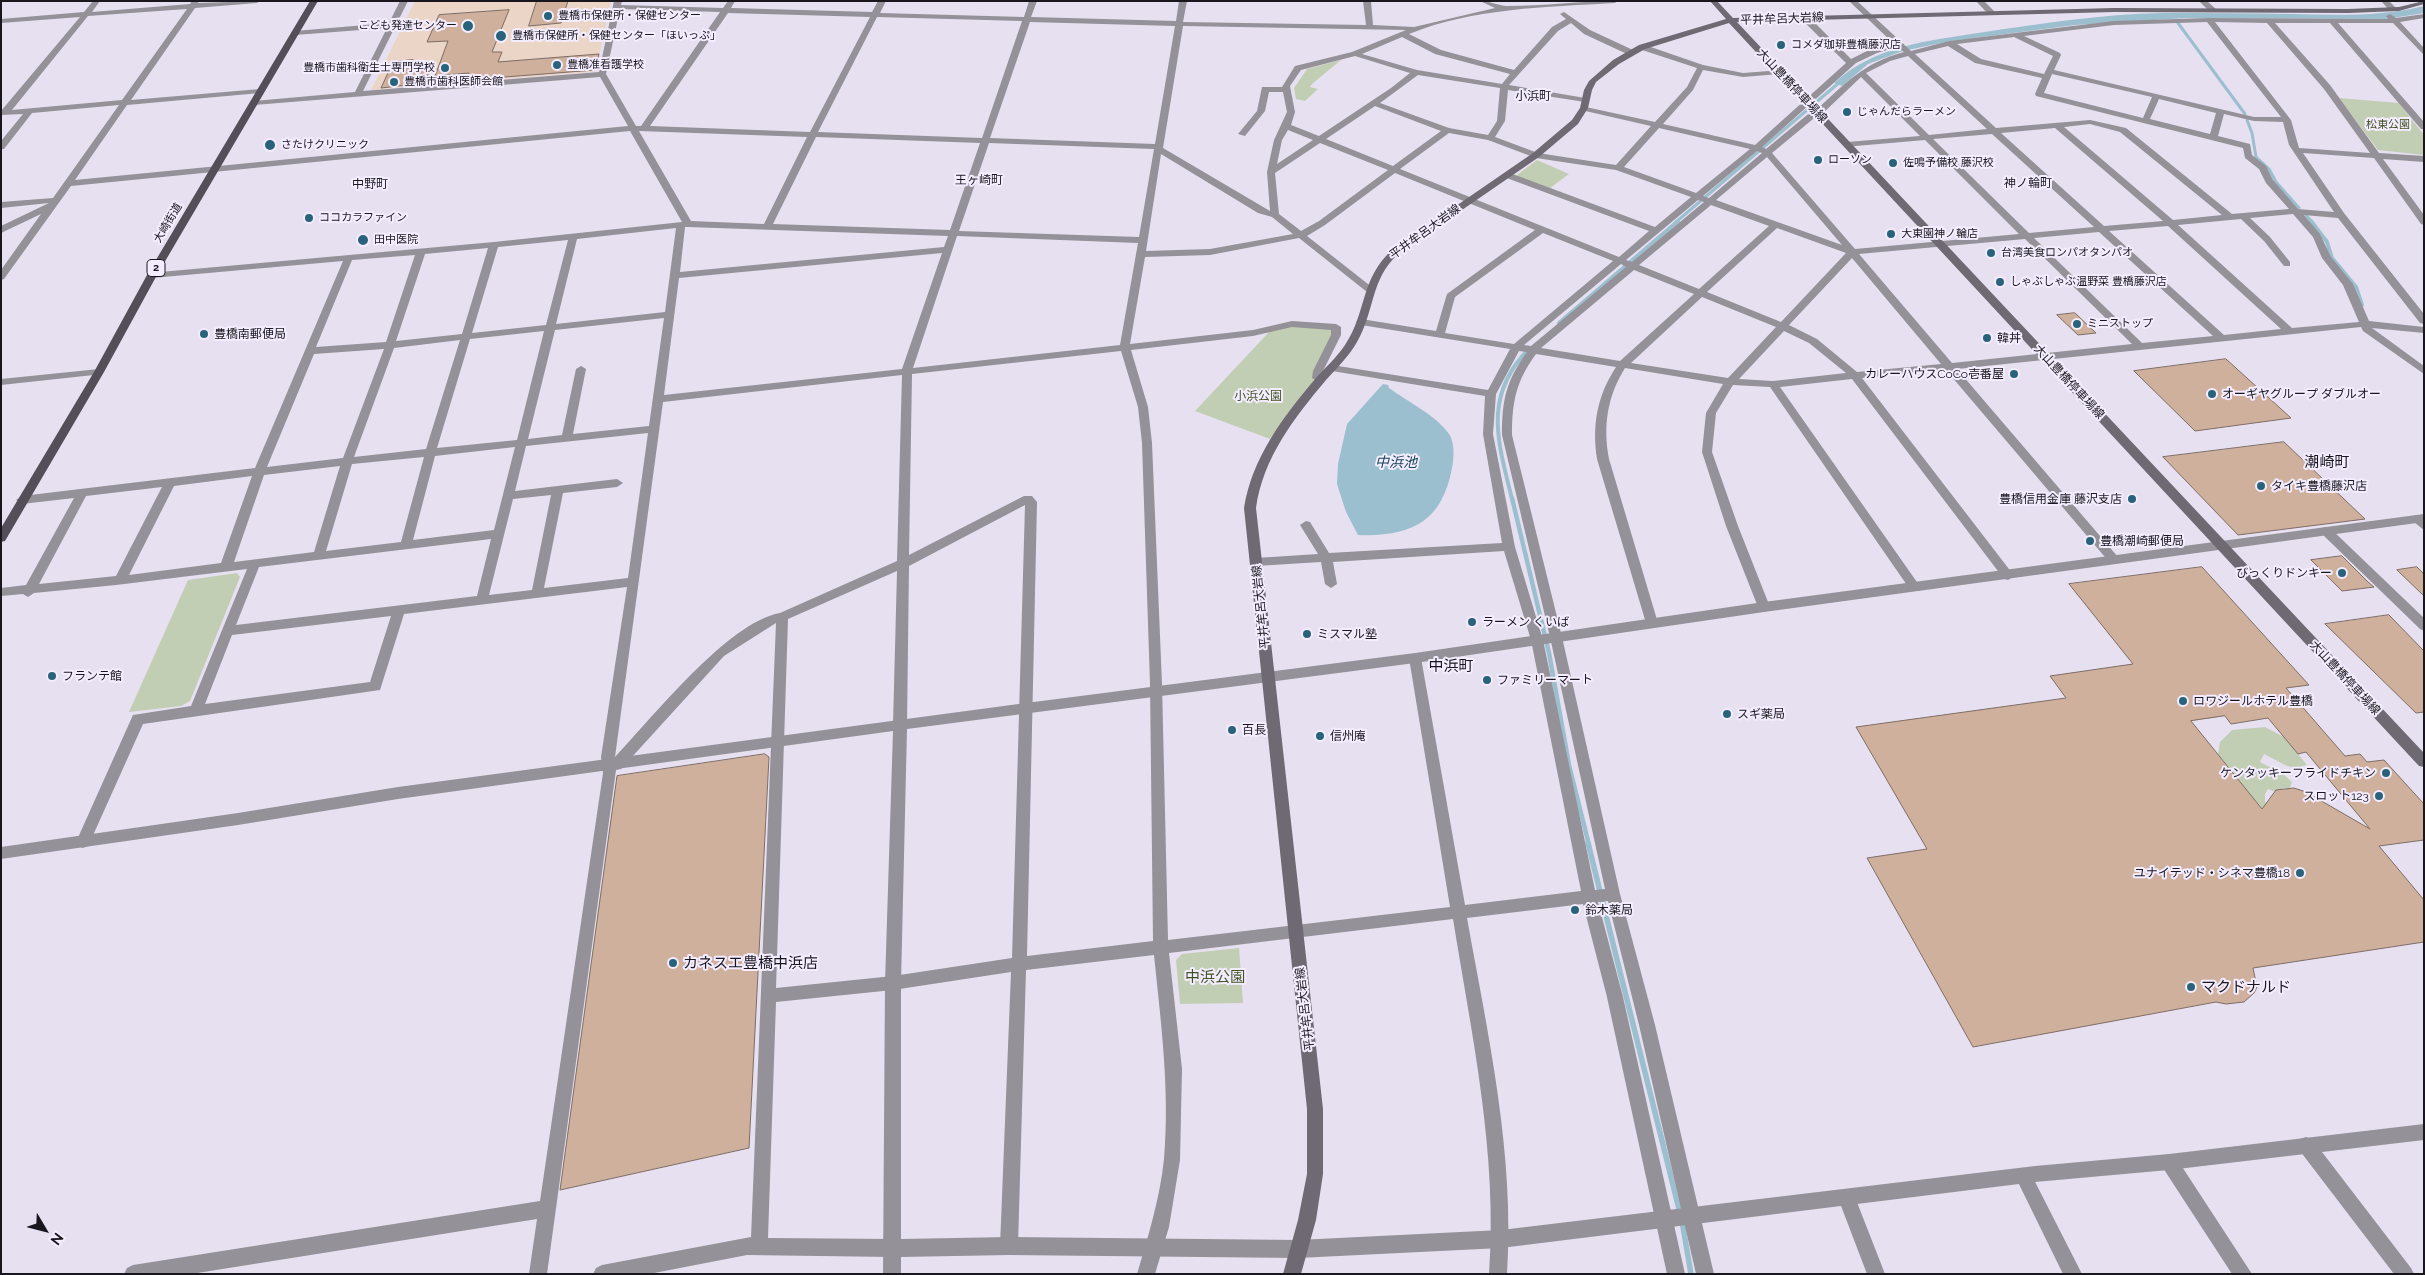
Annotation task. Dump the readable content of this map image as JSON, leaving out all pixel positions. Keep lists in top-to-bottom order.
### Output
{
  "streets": {
    "main road": [
      "平井牟呂大岩線",
      "大山豊橋停車場線",
      "大崎街道",
      "2"
    ]
  },
  "crossings": [
    ["平井牟呂大岩線", "大山豊橋停車場線"]
  ],
  "districts": [
    "小浜町",
    "王ヶ崎町",
    "神ノ輪町",
    "中野町",
    "潮崎町",
    "中浜町"
  ],
  "water": ["中浜池"],
  "parks": ["松東公園", "小浜公園", "中浜公園"],
  "places": [
    "豊橋市保健所・保健センター",
    "こども発達センター",
    "豊橋市保健所・保健センター「ほいっぷ」",
    "コメダ珈琲豊橋藤沢店",
    "豊橋准看護学校",
    "豊橋市歯科衛生士専門学校",
    "豊橋市歯科医師会館",
    "じゃんだらラーメン",
    "さたけクリニック",
    "ローソン",
    "佐鳴予備校 藤沢校",
    "ココカラファイン",
    "大東園神ノ輪店",
    "田中医院",
    "台湾美食ロンパオタンパオ",
    "しゃぶしゃぶ温野菜 豊橋藤沢店",
    "ミニストップ",
    "豊橋南郵便局",
    "韓丼",
    "カレーハウスCoCo壱番屋",
    "オーギヤグループ ダブルオー",
    "タイキ豊橋藤沢店",
    "豊橋信用金庫 藤沢支店",
    "豊橋潮崎郵便局",
    "びっくりドンキー",
    "ラーメン くいば",
    "ミスマル塾",
    "フランテ館",
    "ファミリーマート",
    "ロワジールホテル豊橋",
    "スギ薬局",
    "百長",
    "信州庵",
    "ケンタッキーフライドチキン",
    "スロット123",
    "ユナイテッド・シネマ豊橋18",
    "鈴木薬局",
    "カネスエ豊橋中浜店",
    "マクドナルド"
  ],
  "north": "bottom right"
}
